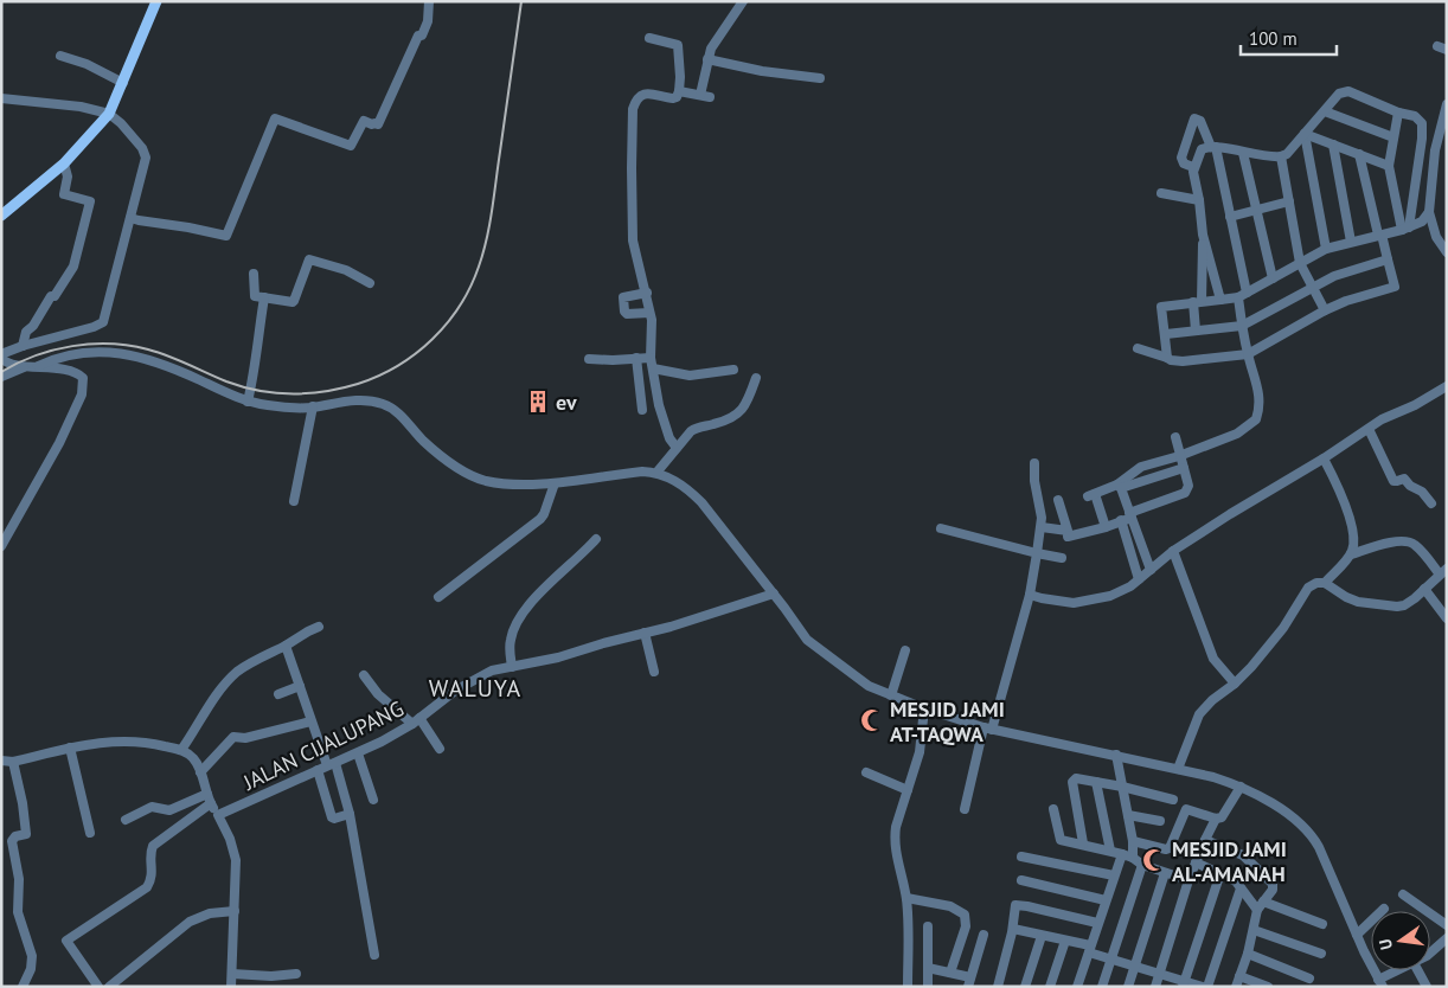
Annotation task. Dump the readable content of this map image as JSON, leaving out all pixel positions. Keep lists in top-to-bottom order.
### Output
{
  "streets": {
    "street": ["JALAN CIJALUPANG"]
  },
  "districts": ["WALUYA"],
  "places": {
    "building": ["ev"],
    "mosque": ["MESJID JAMI AT-TAQWA", "MESJID JAMI AL-AMANAH"]
  },
  "scale_bar": "100 m",
  "north": "left"
}
